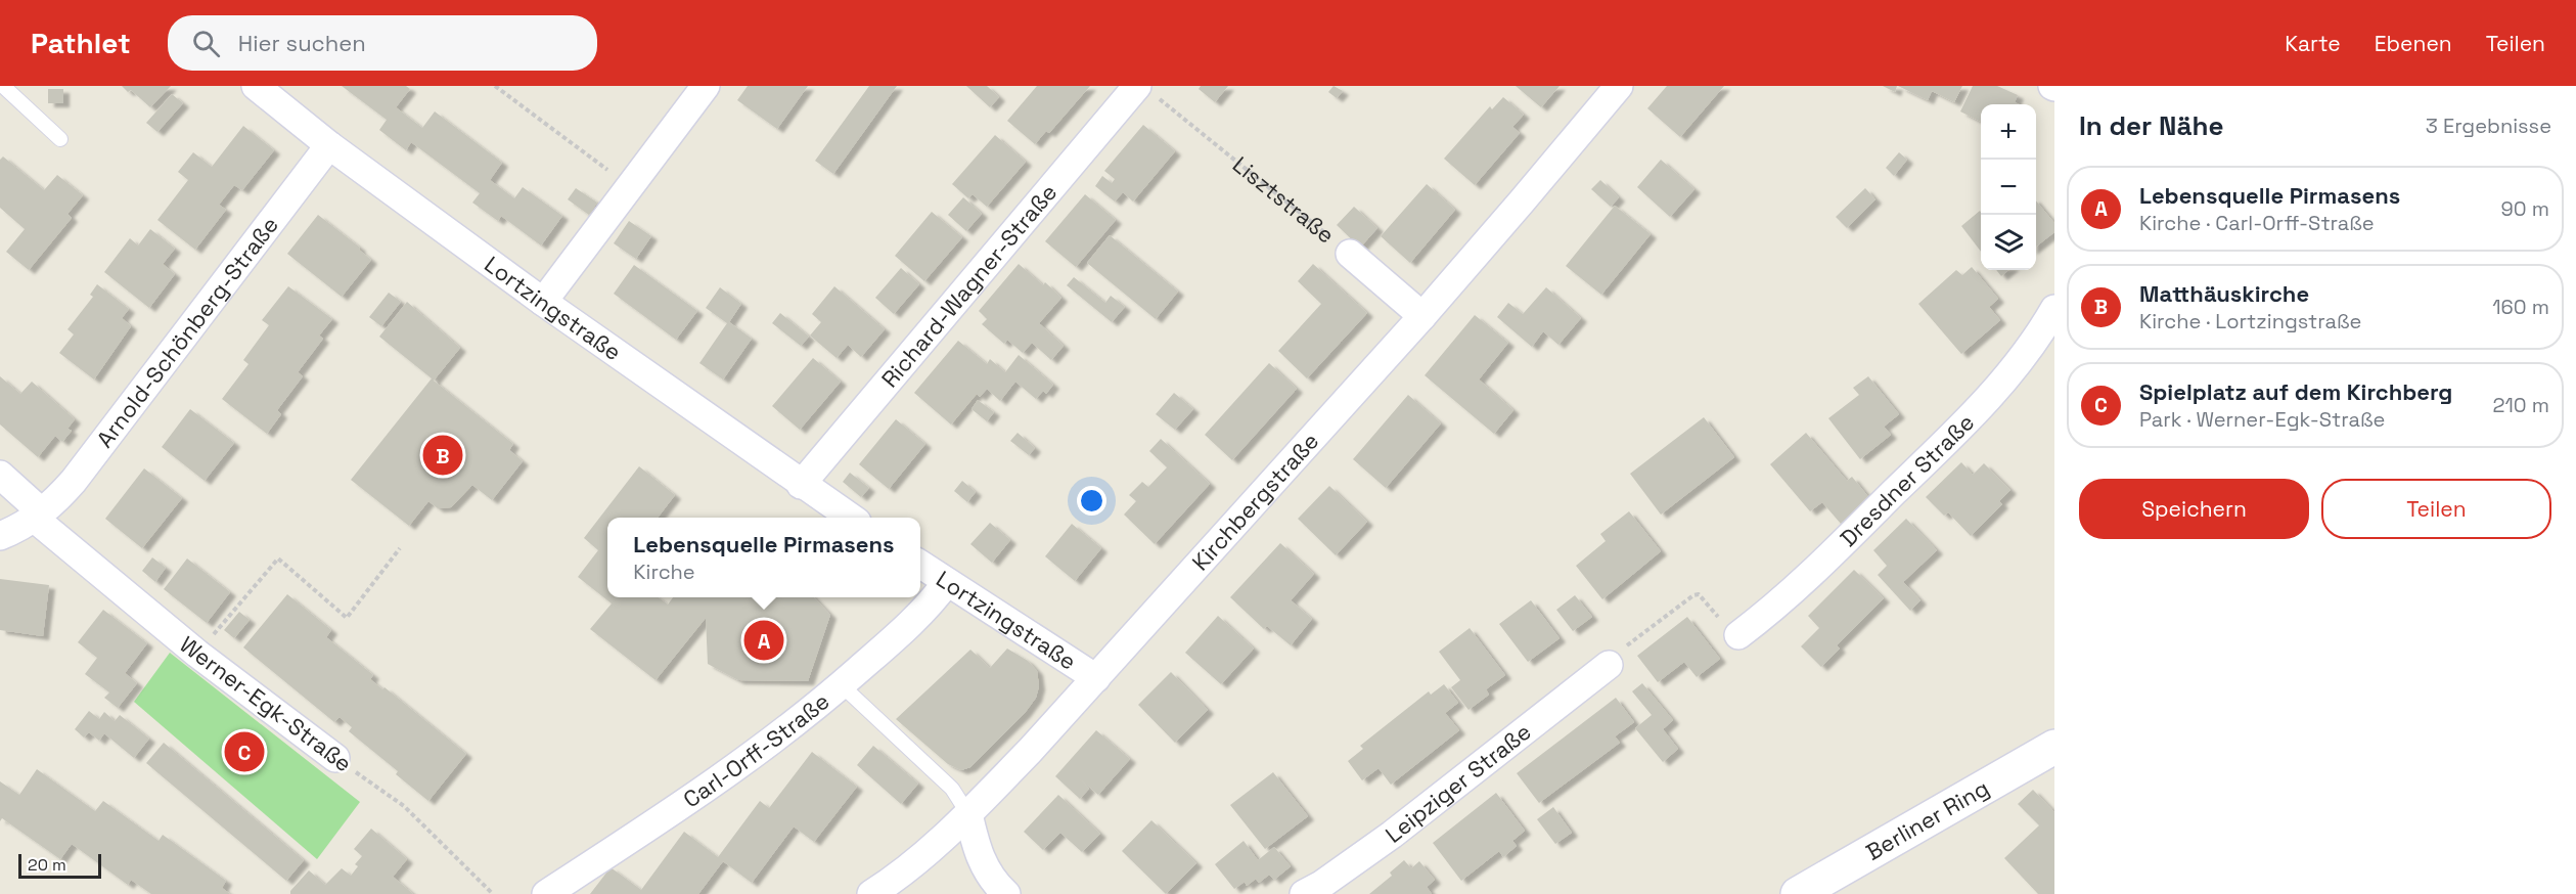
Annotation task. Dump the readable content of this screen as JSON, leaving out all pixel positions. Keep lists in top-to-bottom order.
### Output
{
  "streets": {
    "street": [
      "Lisztstraße",
      "Richard-Wagner-Straße",
      "Lortzingstraße",
      "Arnold-Schönberg-Straße",
      "Dresdner Straße",
      "Kirchbergstraße",
      "Werner-Egk-Straße",
      "Carl-Orff-Straße",
      "Leipziger Straße",
      "Berliner Ring"
    ]
  },
  "crossings": [
    ["Lisztstraße", "Richard-Wagner-Straße"],
    ["Lisztstraße", "Kirchbergstraße"],
    ["Richard-Wagner-Straße", "Lortzingstraße"],
    ["Lortzingstraße", "Arnold-Schönberg-Straße"],
    ["Lortzingstraße", "Kirchbergstraße"],
    ["Lortzingstraße", "Carl-Orff-Straße"],
    ["Arnold-Schönberg-Straße", "Werner-Egk-Straße"]
  ],
  "scale_bar": "20 m",
  "page": {
    "header": "Pathlet",
    "search": "Hier suchen",
    "nav": ["Karte", "Ebenen", "Teilen"],
    "heading": ["In der Nähe", "3 Ergebnisse"],
    "map_buttons": ["+", "−"],
    "list": [
      {
        "mark": "A",
        "name": "Lebensquelle Pirmasens",
        "note": "Kirche · Carl-Orff-Straße",
        "value": "90 m"
      },
      {
        "mark": "B",
        "name": "Matthäuskirche",
        "note": "Kirche · Lortzingstraße",
        "value": "160 m"
      },
      {
        "mark": "C",
        "name": "Spielplatz auf dem Kirchberg",
        "note": "Park · Werner-Egk-Straße",
        "value": "210 m"
      }
    ],
    "pins": ["B", "A", "C"],
    "buttons": ["Speichern", "Teilen"],
    "popup": ["Lebensquelle Pirmasens", "Kirche"],
    "scale": "20 m"
  }
}
